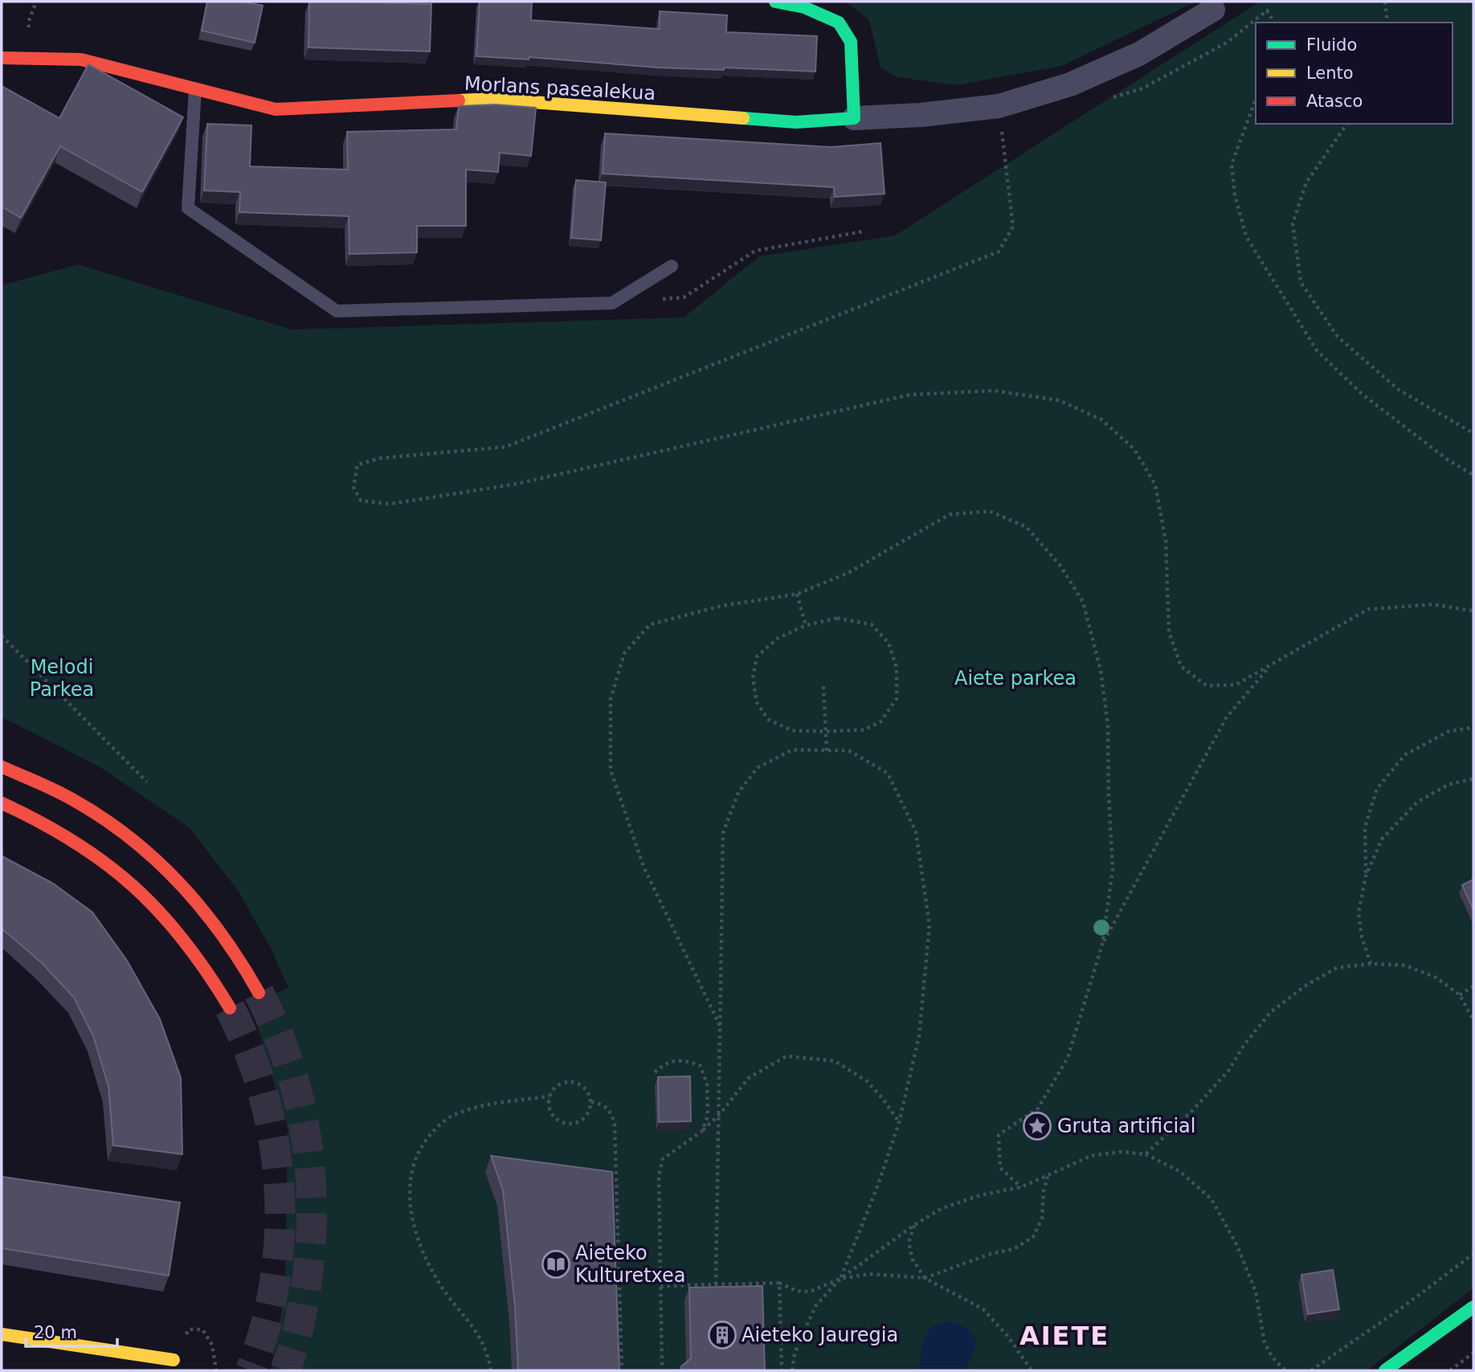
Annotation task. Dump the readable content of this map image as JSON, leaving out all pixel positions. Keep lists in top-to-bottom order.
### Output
{
  "streets": {
    "street": ["Morlans pasealekua"]
  },
  "districts": ["AIETE"],
  "parks": ["Melodi Parkea", "Aiete parkea"],
  "places": {
    "place": ["Gruta artificial"],
    "library": ["Aieteko Kulturetxea"],
    "building": ["Aieteko Jauregia"]
  },
  "legend": ["Fluido", "Lento", "Atasco"],
  "scale_bar": "20 m"
}
